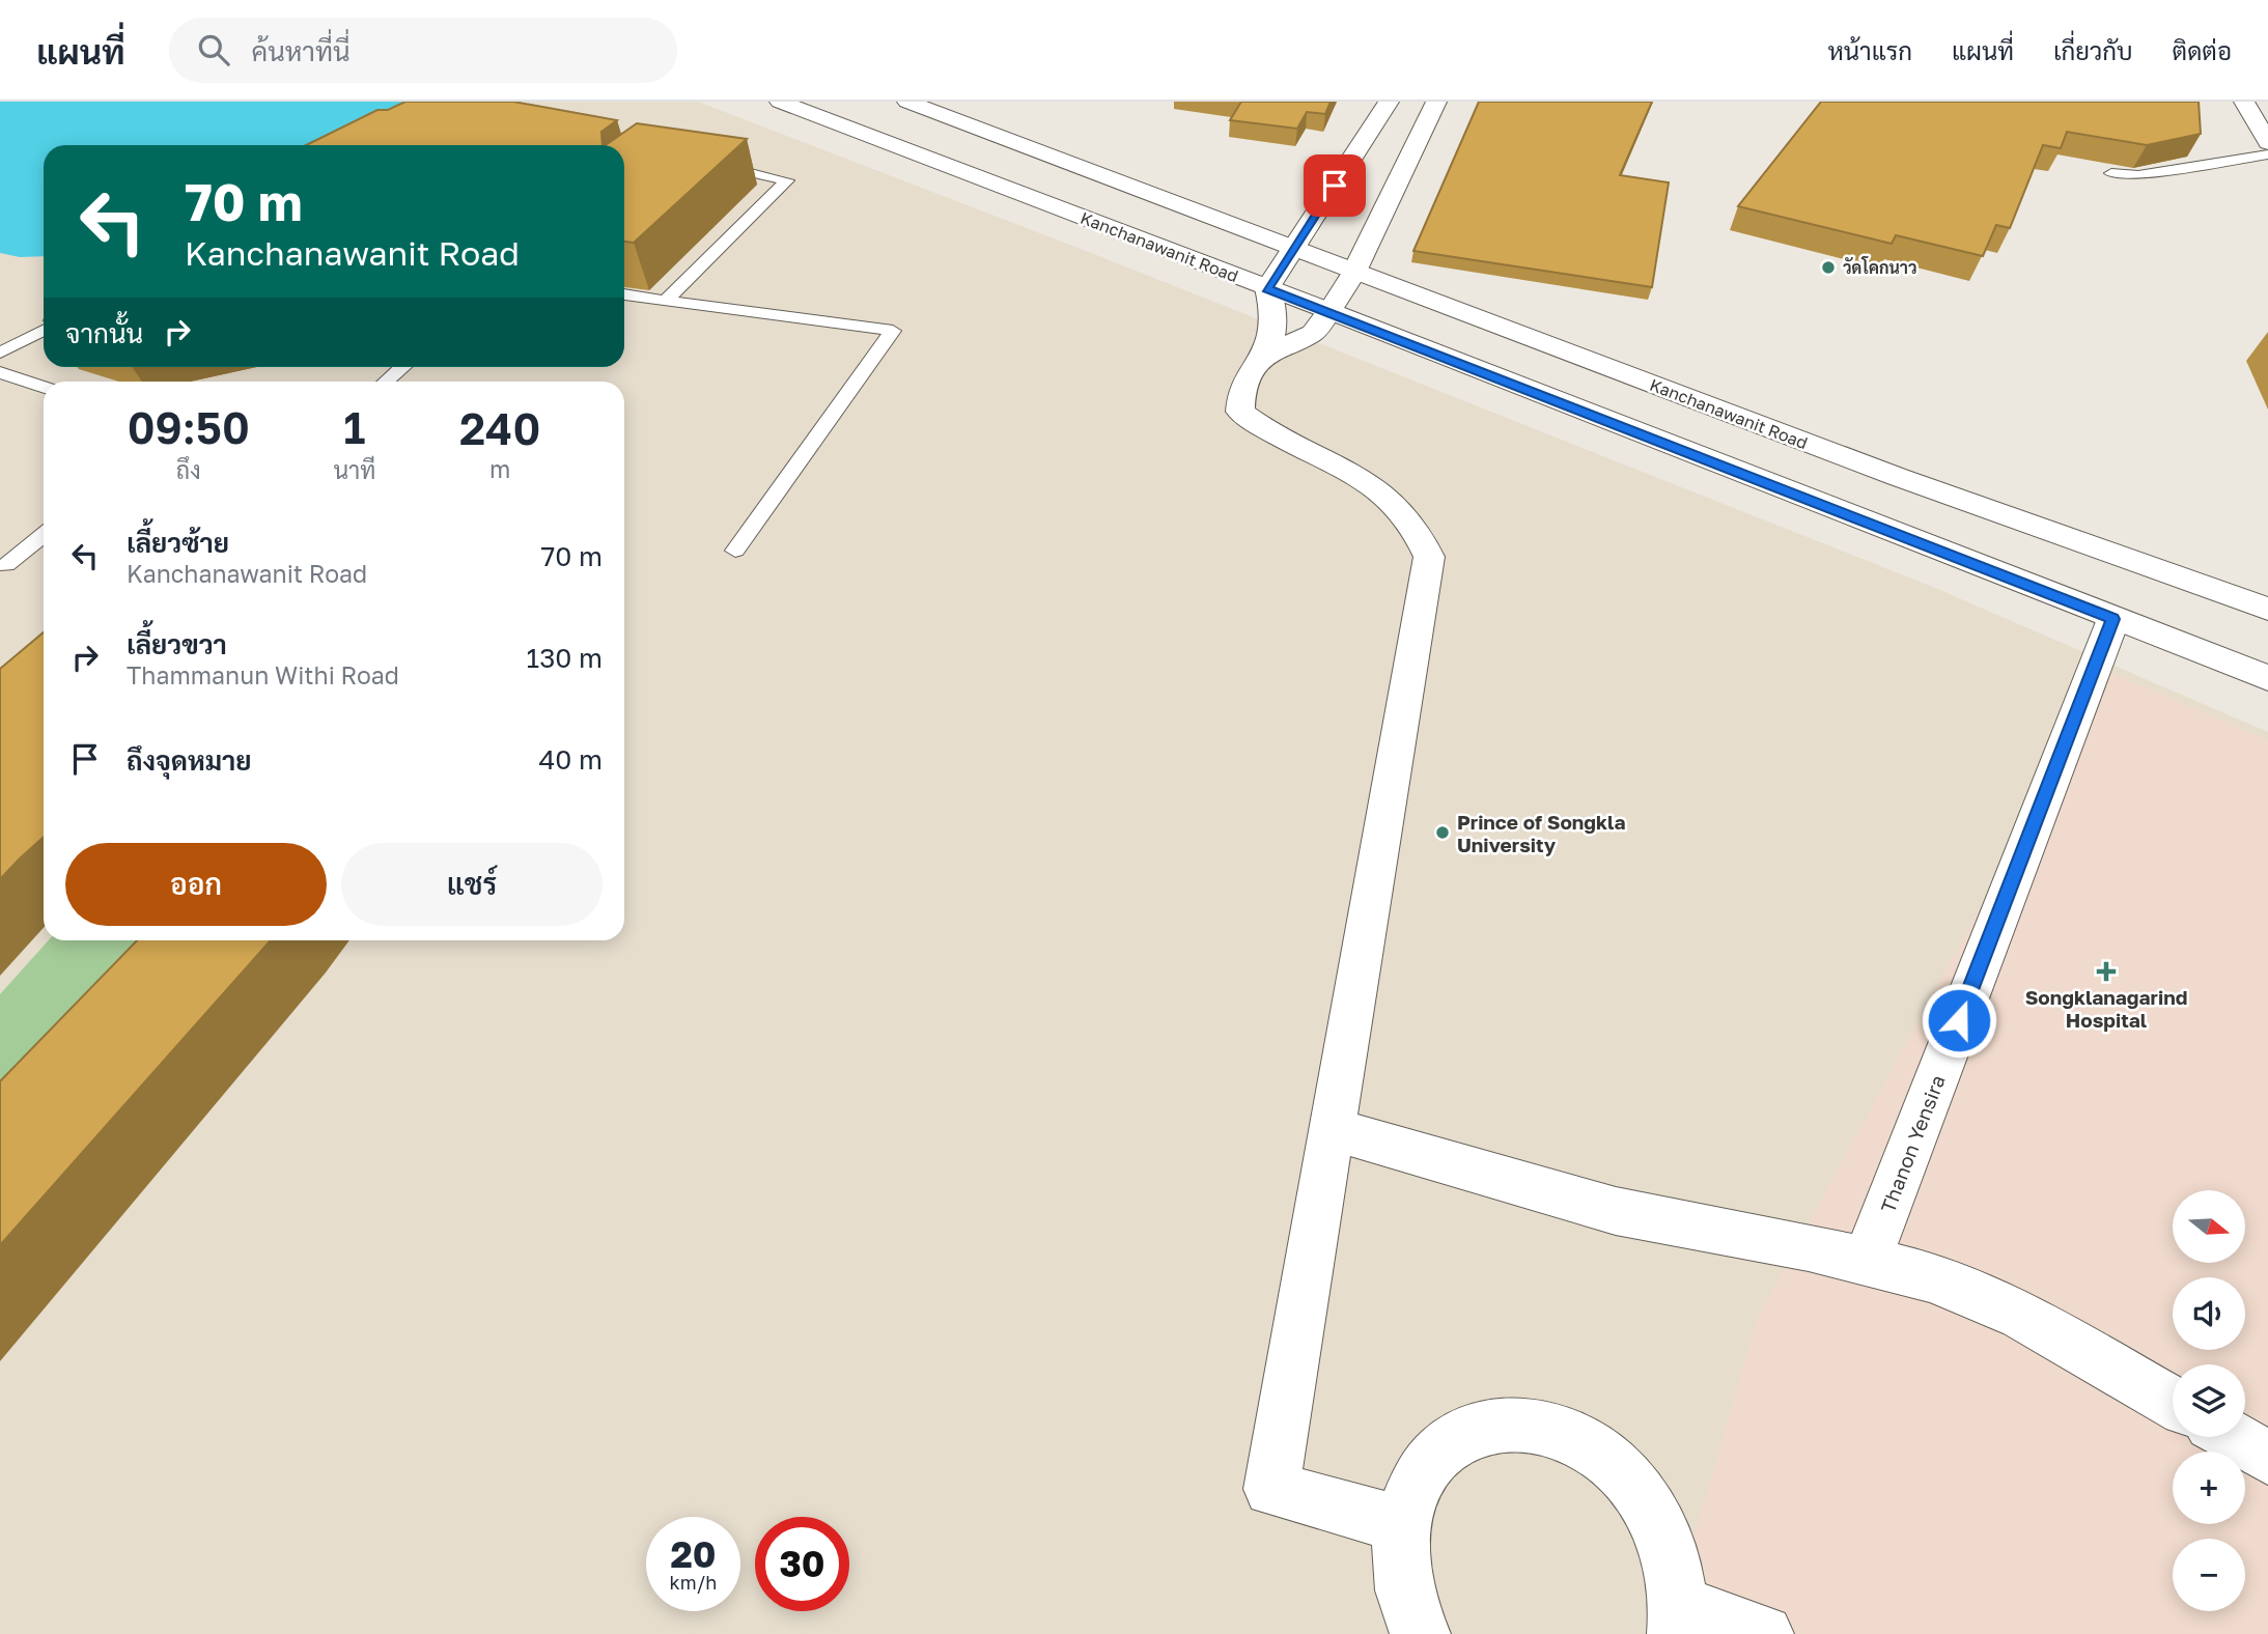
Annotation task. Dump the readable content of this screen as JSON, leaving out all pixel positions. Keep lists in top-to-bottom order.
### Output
{
  "streets": {
    "street": ["Kanchanawanit Road", "Thanon Yensira"]
  },
  "crossings": [
    ["Kanchanawanit Road", "Thanon Yensira"]
  ],
  "places": {
    "other": ["วัดโคกนาว", "Prince of Songkla University"],
    "health": ["Songklanagarind Hospital"]
  },
  "north": "right",
  "page": {
    "header": "แผนที่",
    "search": "ค้นหาที่นี่",
    "nav": [
      "หน้าแรก",
      "แผนที่",
      "เกี่ยวกับ",
      "ติดต่อ"
    ],
    "turn": ["70 m", "Kanchanawanit Road"],
    "then": "จากนั้น",
    "eta": [
      "09:50",
      "ถึง",
      "1",
      "นาที",
      "240",
      "m"
    ],
    "list": [
      {
        "name": "เลี้ยวซ้าย",
        "note": "Kanchanawanit Road",
        "value": "70 m"
      },
      {
        "name": "เลี้ยวขวา",
        "note": "Thammanun Withi Road",
        "value": "130 m"
      },
      {
        "name": "ถึงจุดหมาย",
        "value": "40 m"
      }
    ],
    "buttons": ["ออก", "แชร์"],
    "map_buttons": ["+", "−"],
    "speed": "20 km/h",
    "limit": "30"
  }
}
